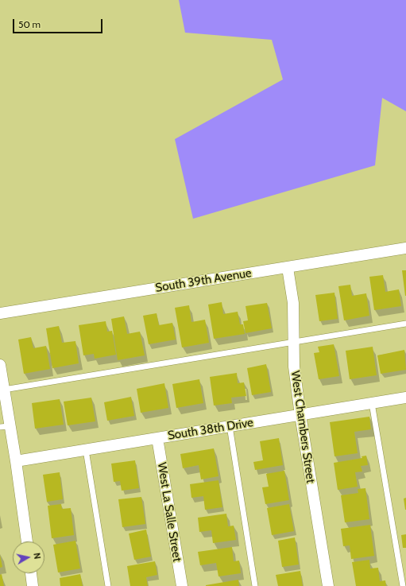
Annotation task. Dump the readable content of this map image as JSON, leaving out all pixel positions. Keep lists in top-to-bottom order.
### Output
{
  "streets": {
    "street": [
      "South 39th Avenue",
      "West Chambers Street",
      "South 38th Drive",
      "West La Salle Street"
    ]
  },
  "crossings": [
    ["South 39th Avenue", "West Chambers Street"],
    ["West Chambers Street", "South 38th Drive"],
    ["South 38th Drive", "West La Salle Street"]
  ],
  "scale_bar": "50 m",
  "north": "right"
}
